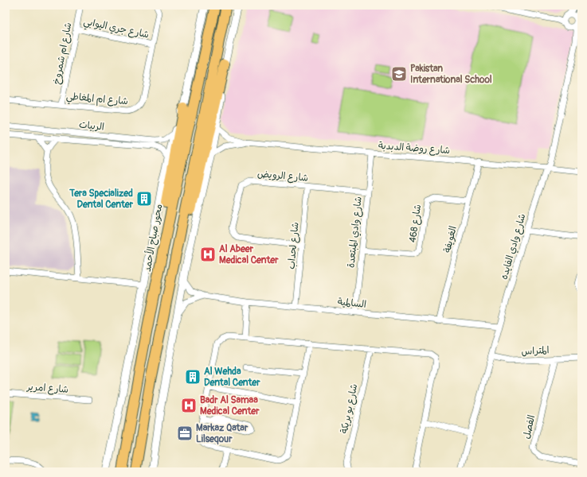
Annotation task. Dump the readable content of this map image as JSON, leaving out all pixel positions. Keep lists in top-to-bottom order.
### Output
{
  "streets": {
    "highway": ["محور صباح الأحمد"],
    "street": [
      "شارع جري اليوابي",
      "شارع ام شمروخ",
      "شارع ام المغاطي",
      "الربيات",
      "شارع روضة الدبدبة",
      "شارع الرويض",
      "شارع 468",
      "شارع وادي المبتعدة",
      "الغويفة",
      "شارع لحداب",
      "شارع وادي الفايده",
      "السالمية",
      "المتراس",
      "شارع امرير",
      "شارع بو بريكة",
      "الفصل"
    ]
  },
  "crossings": [
    ["شارع جري اليوابي", "شارع ام شمروخ"],
    ["شارع جري اليوابي", "شارع ام المغاطي"],
    ["شارع ام شمروخ", "شارع ام المغاطي"],
    ["الربيات", "محور صباح الأحمد"],
    ["شارع روضة الدبدبة", "شارع وادي المبتعدة"],
    ["شارع روضة الدبدبة", "الغويفة"],
    ["شارع روضة الدبدبة", "شارع وادي الفايده"],
    ["شارع الرويض", "شارع وادي المبتعدة"],
    ["شارع الرويض", "شارع لحداب"],
    ["شارع 468", "شارع وادي المبتعدة"],
    ["شارع 468", "الغويفة"],
    ["شارع وادي المبتعدة", "السالمية"],
    ["الغويفة", "السالمية"],
    ["شارع لحداب", "السالمية"],
    ["شارع وادي الفايده", "السالمية"],
    ["شارع وادي الفايده", "المتراس"],
    ["المتراس", "الفصل"]
  ],
  "places": {
    "school or university": ["Pakistan International School"],
    "building": ["Tera Specialized Dental Center", "Al Wehda Dental Center"],
    "hospital": ["Al Abeer Medical Center", "Badr Al Samaa Medical Center"],
    "office": ["Markaz Qatar Lilseqour"]
  }
}
